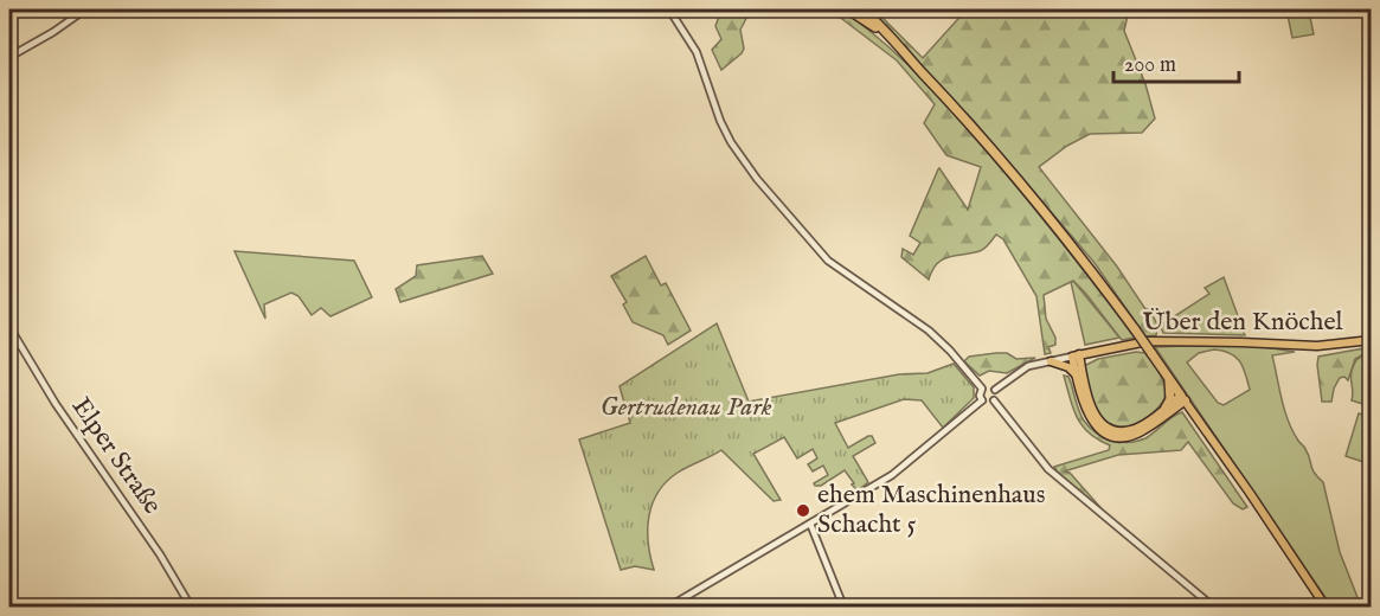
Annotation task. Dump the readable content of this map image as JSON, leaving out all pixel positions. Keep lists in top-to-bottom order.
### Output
{
  "streets": {
    "main road": ["Über den Knöchel"],
    "street": ["Elper Straße"]
  },
  "parks": ["Gertrudenau Park"],
  "places": ["ehem Maschinenhaus Schacht 5"],
  "scale_bar": "200 m"
}
